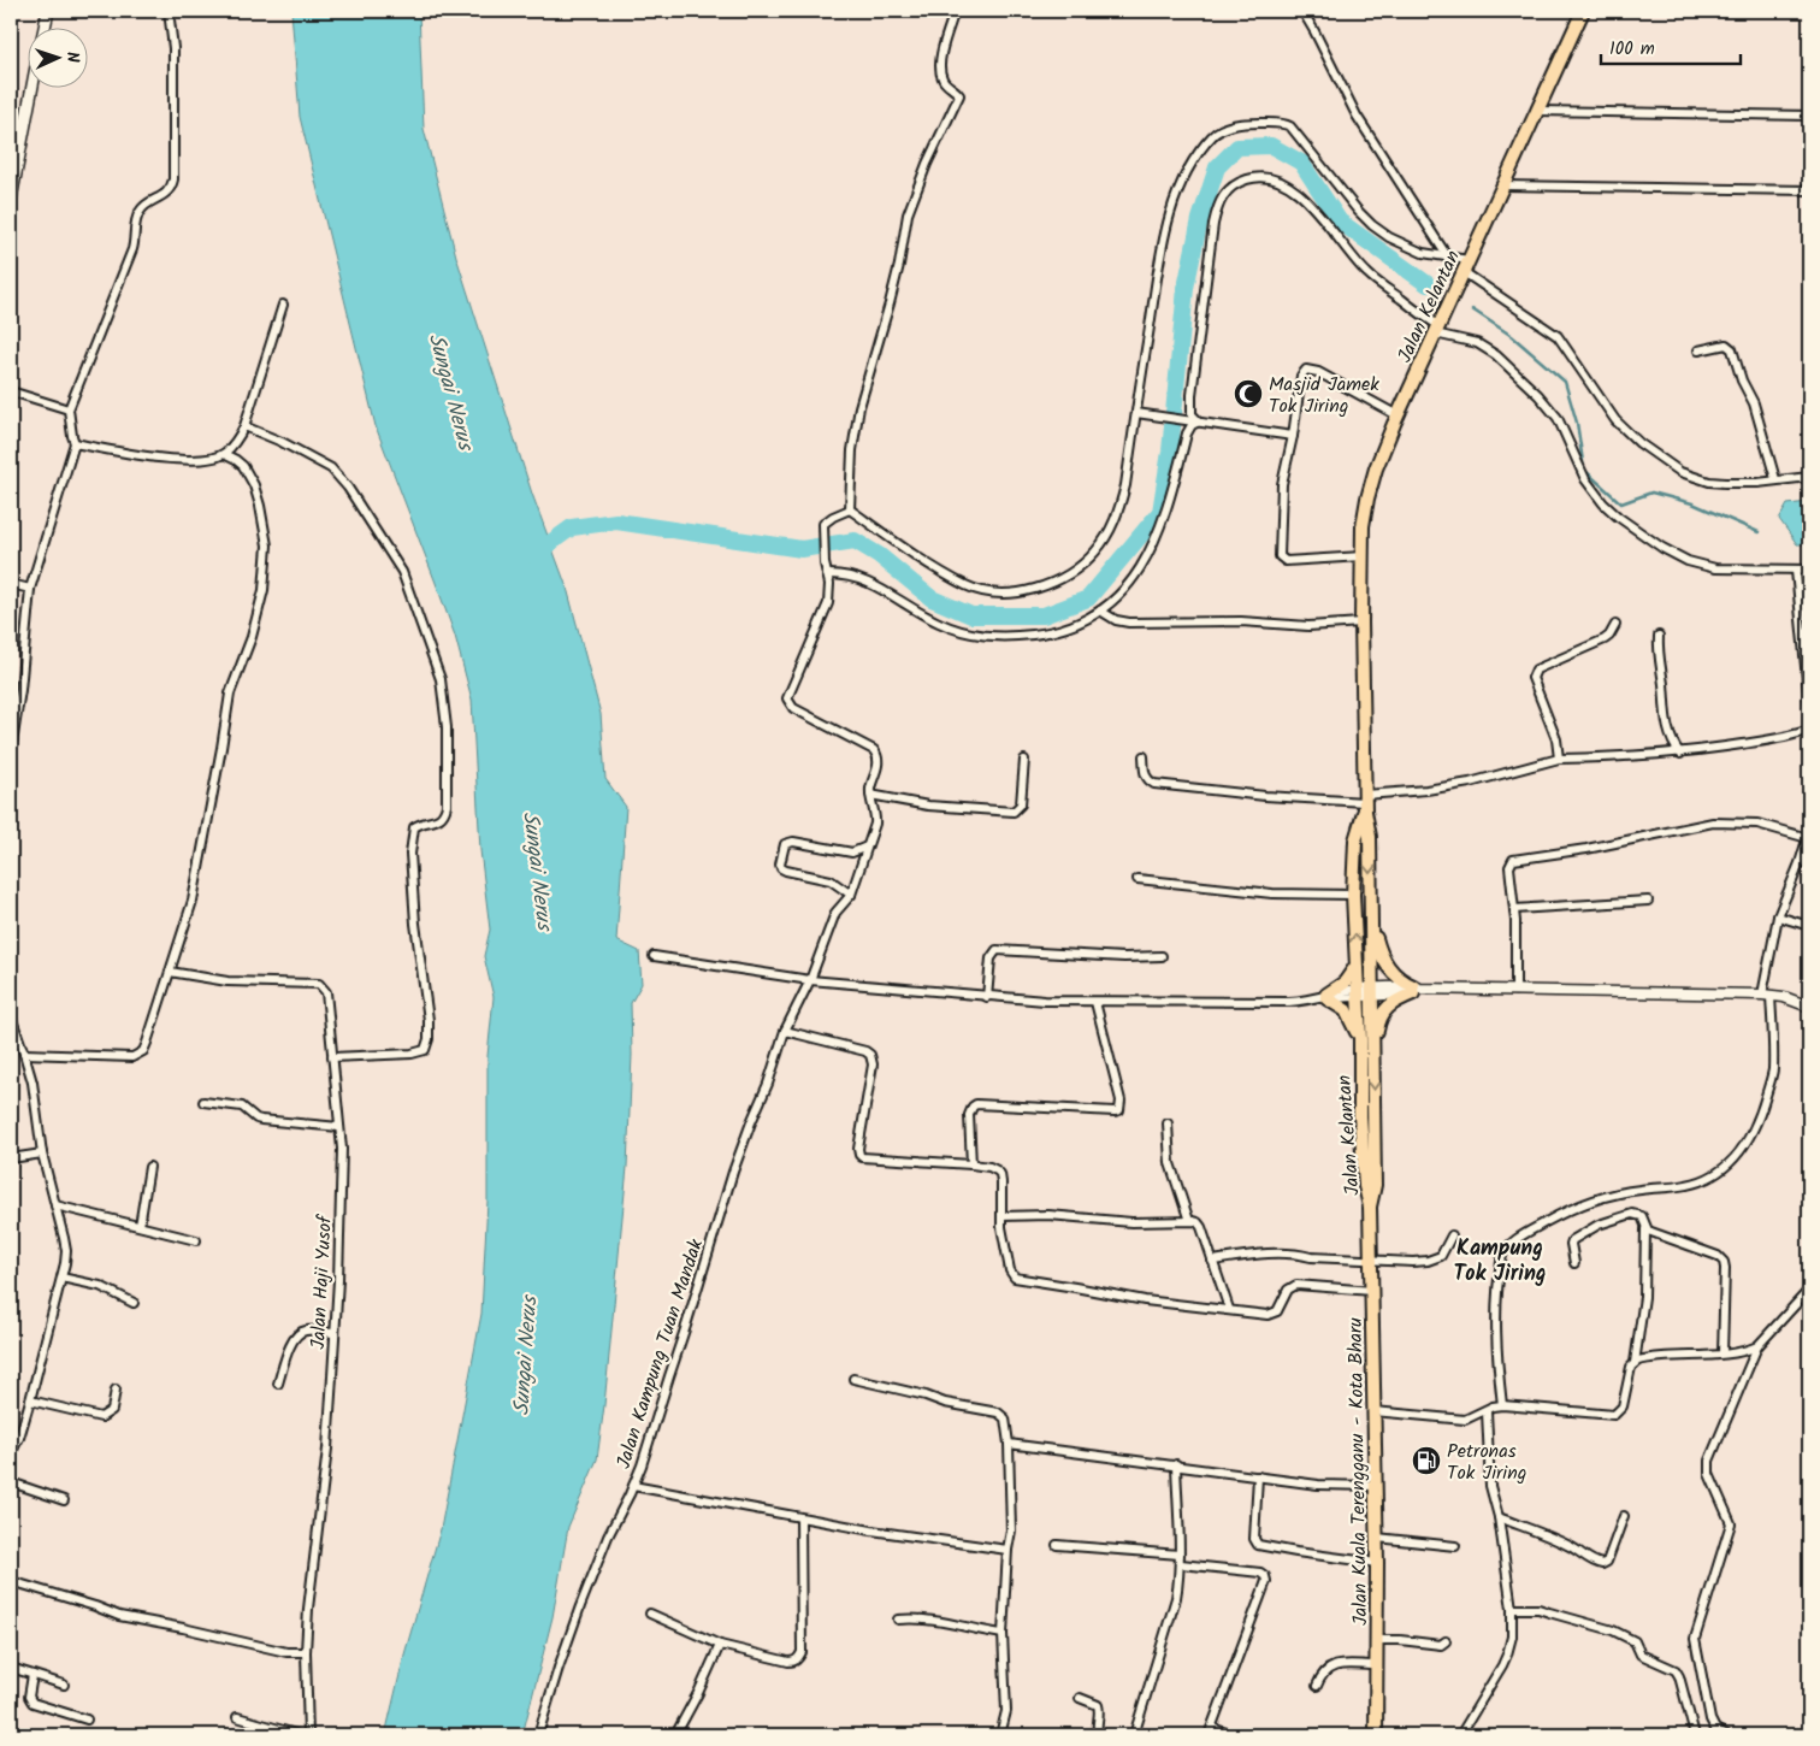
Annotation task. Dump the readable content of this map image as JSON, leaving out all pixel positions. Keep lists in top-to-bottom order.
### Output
{
  "streets": {
    "highway": ["Jalan Kelantan", "Jalan Kuala Terengganu - Kota Bharu"],
    "street": ["Jalan Haji Yusof", "Jalan Kampung Tuan Mandak"]
  },
  "crossings": [
    ["Jalan Kelantan", "Jalan Kuala Terengganu - Kota Bharu"]
  ],
  "districts": ["Kampung Tok Jiring"],
  "water": ["Sungai Nerus"],
  "places": {
    "mosque": ["Masjid Jamek Tok Jiring"],
    "fuel station": ["Petronas Tok Jiring"]
  },
  "scale_bar": "100 m",
  "north": "right"
}
